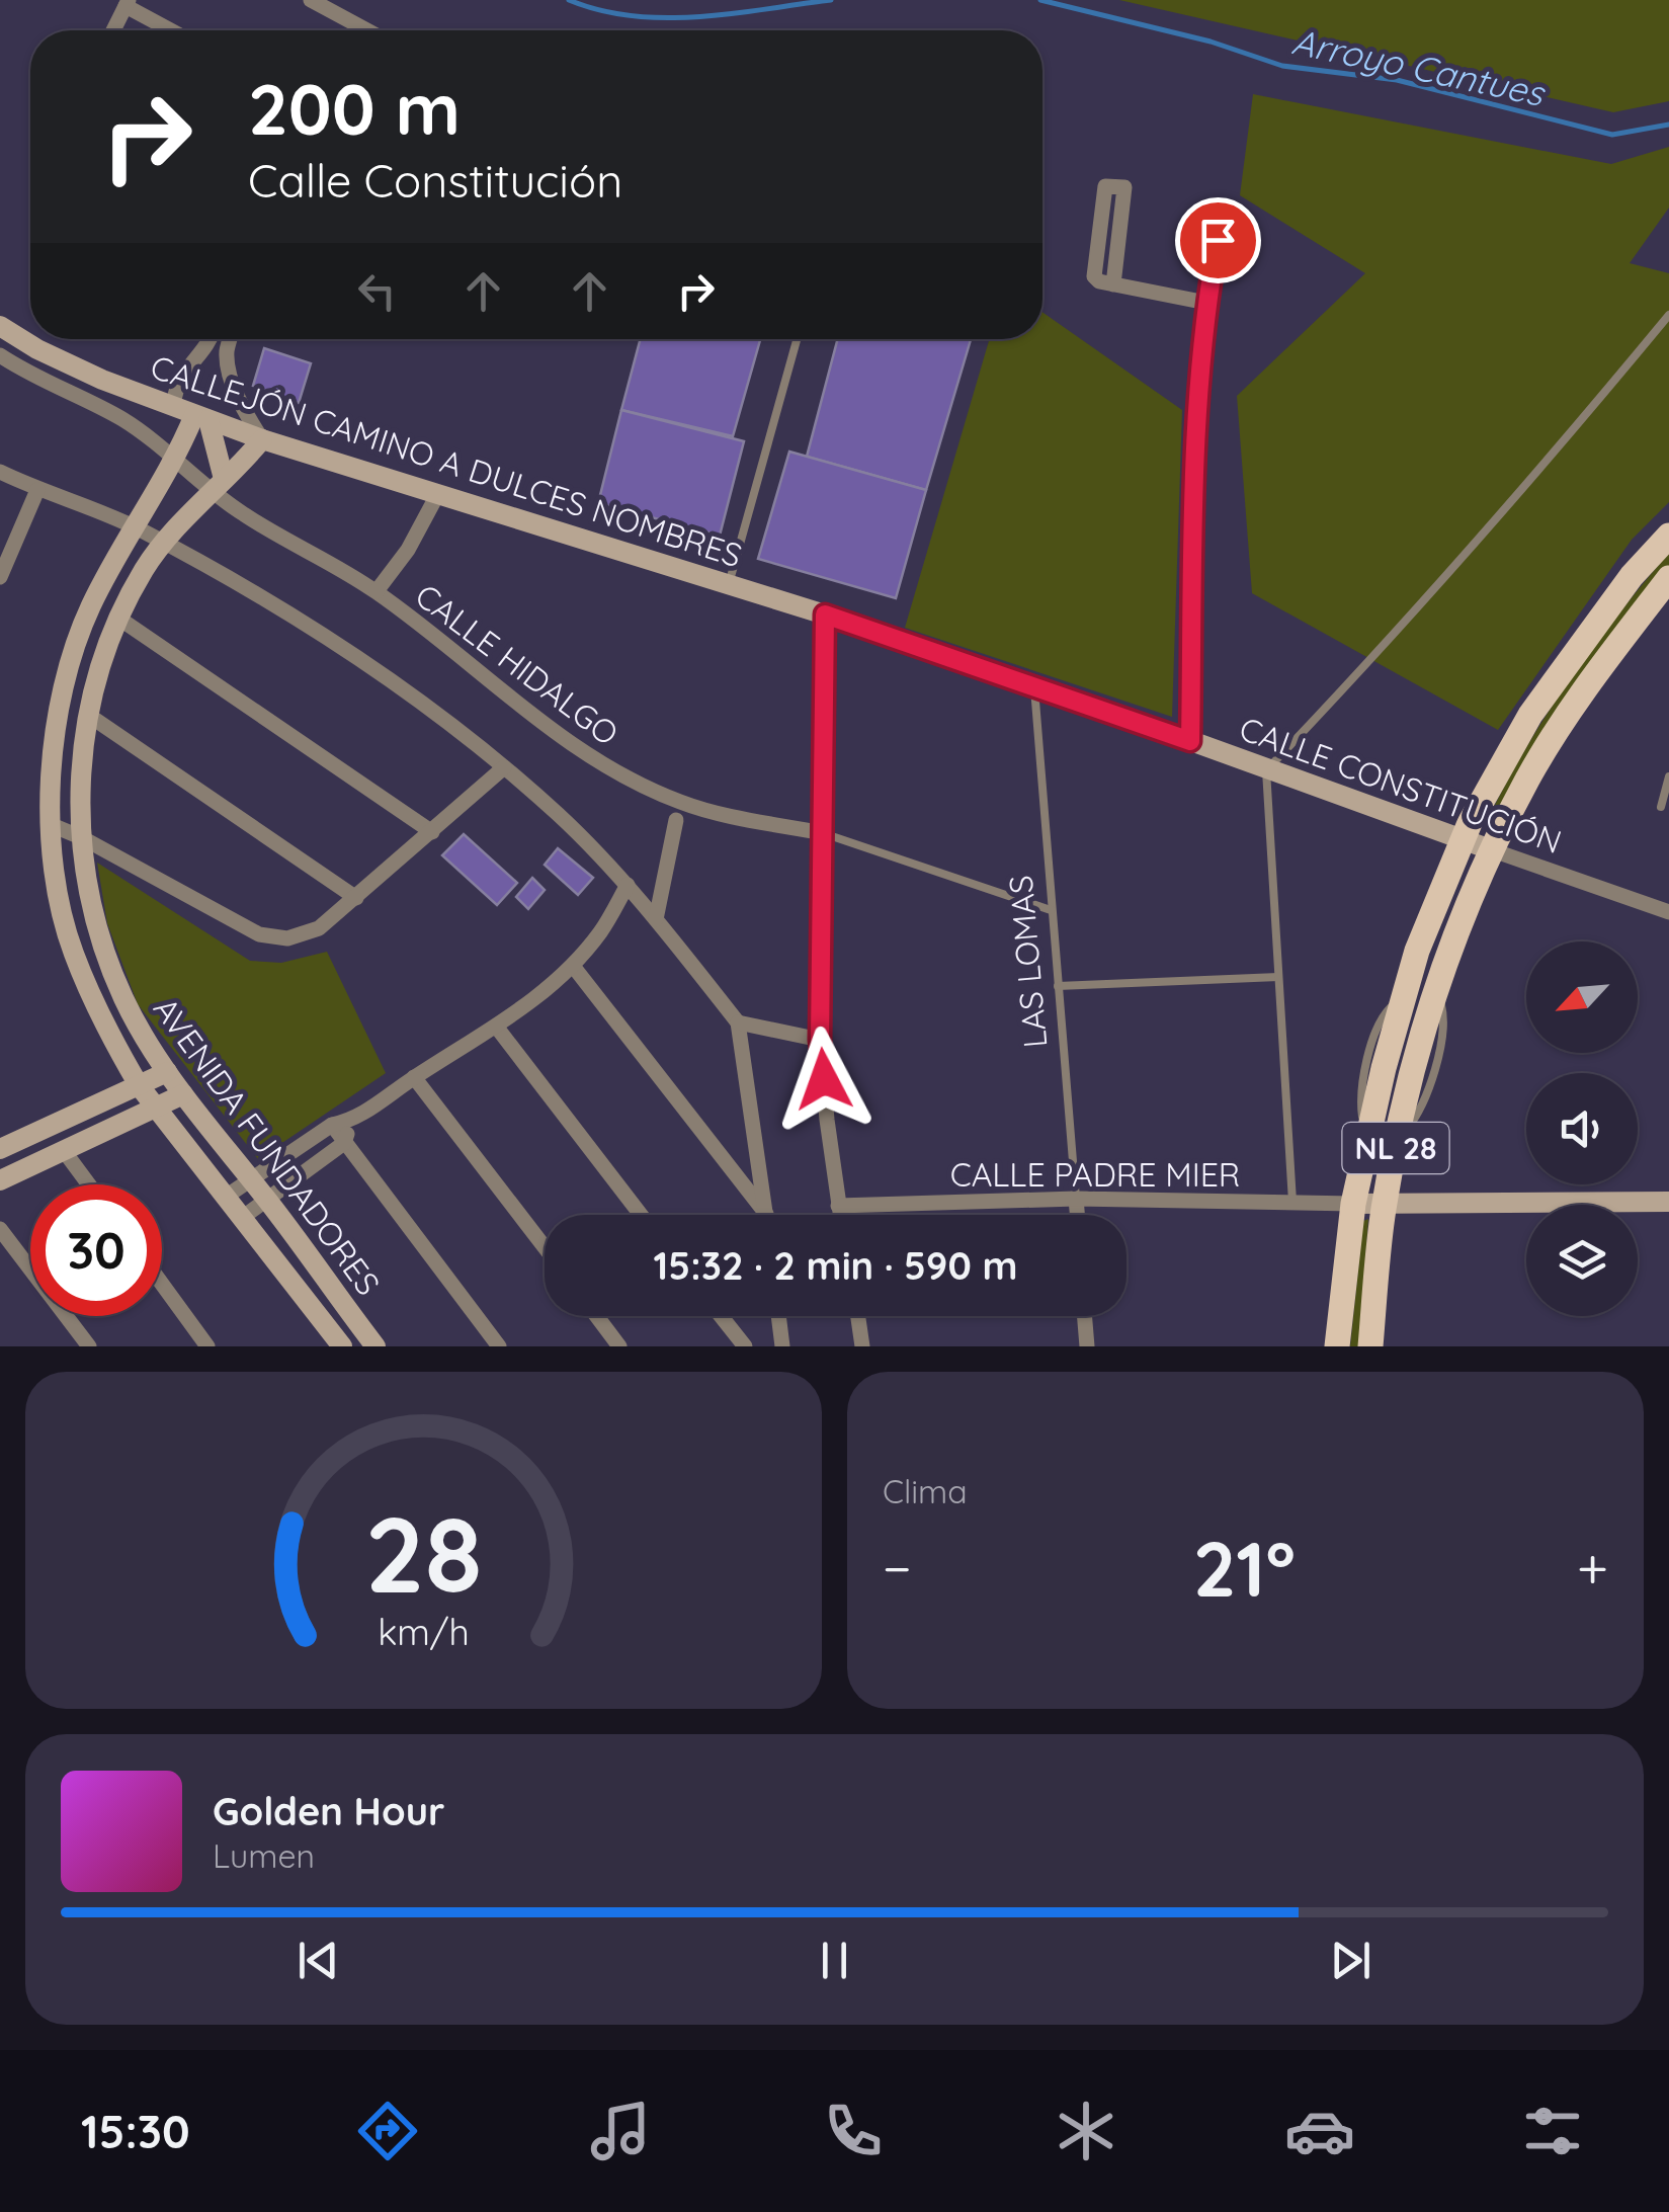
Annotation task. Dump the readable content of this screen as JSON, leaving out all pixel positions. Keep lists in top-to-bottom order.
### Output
{
  "streets": {
    "main road": ["NL 28"],
    "street": [
      "CALLEJÓN CAMINO A DULCES NOMBRES",
      "CALLE HIDALGO",
      "CALLE CONSTITUCIÓN",
      "LAS LOMAS",
      "AVENIDA FUNDADORES",
      "CALLE PADRE MIER"
    ]
  },
  "crossings": [
    ["CALLEJÓN CAMINO A DULCES NOMBRES", "CALLE CONSTITUCIÓN"],
    ["CALLEJÓN CAMINO A DULCES NOMBRES", "AVENIDA FUNDADORES"],
    ["CALLE HIDALGO", "LAS LOMAS"],
    ["CALLE HIDALGO", "AVENIDA FUNDADORES"],
    ["CALLE CONSTITUCIÓN", "LAS LOMAS"],
    ["CALLE CONSTITUCIÓN", "NL 28"],
    ["LAS LOMAS", "CALLE PADRE MIER"],
    ["NL 28", "CALLE PADRE MIER"]
  ],
  "water": ["Arroyo Cantues"],
  "north": "bottom left",
  "page": {
    "turn": ["200 m", "Calle Constitución"],
    "limit": "30",
    "trip": "15:32 · 2 min · 590 m",
    "tile": "Clima",
    "heat": ["−", "21°", "+"],
    "song": ["Golden Hour", "Lumen"],
    "tabs": "15:30",
    "gauge": ["28", "km/h"]
  }
}
